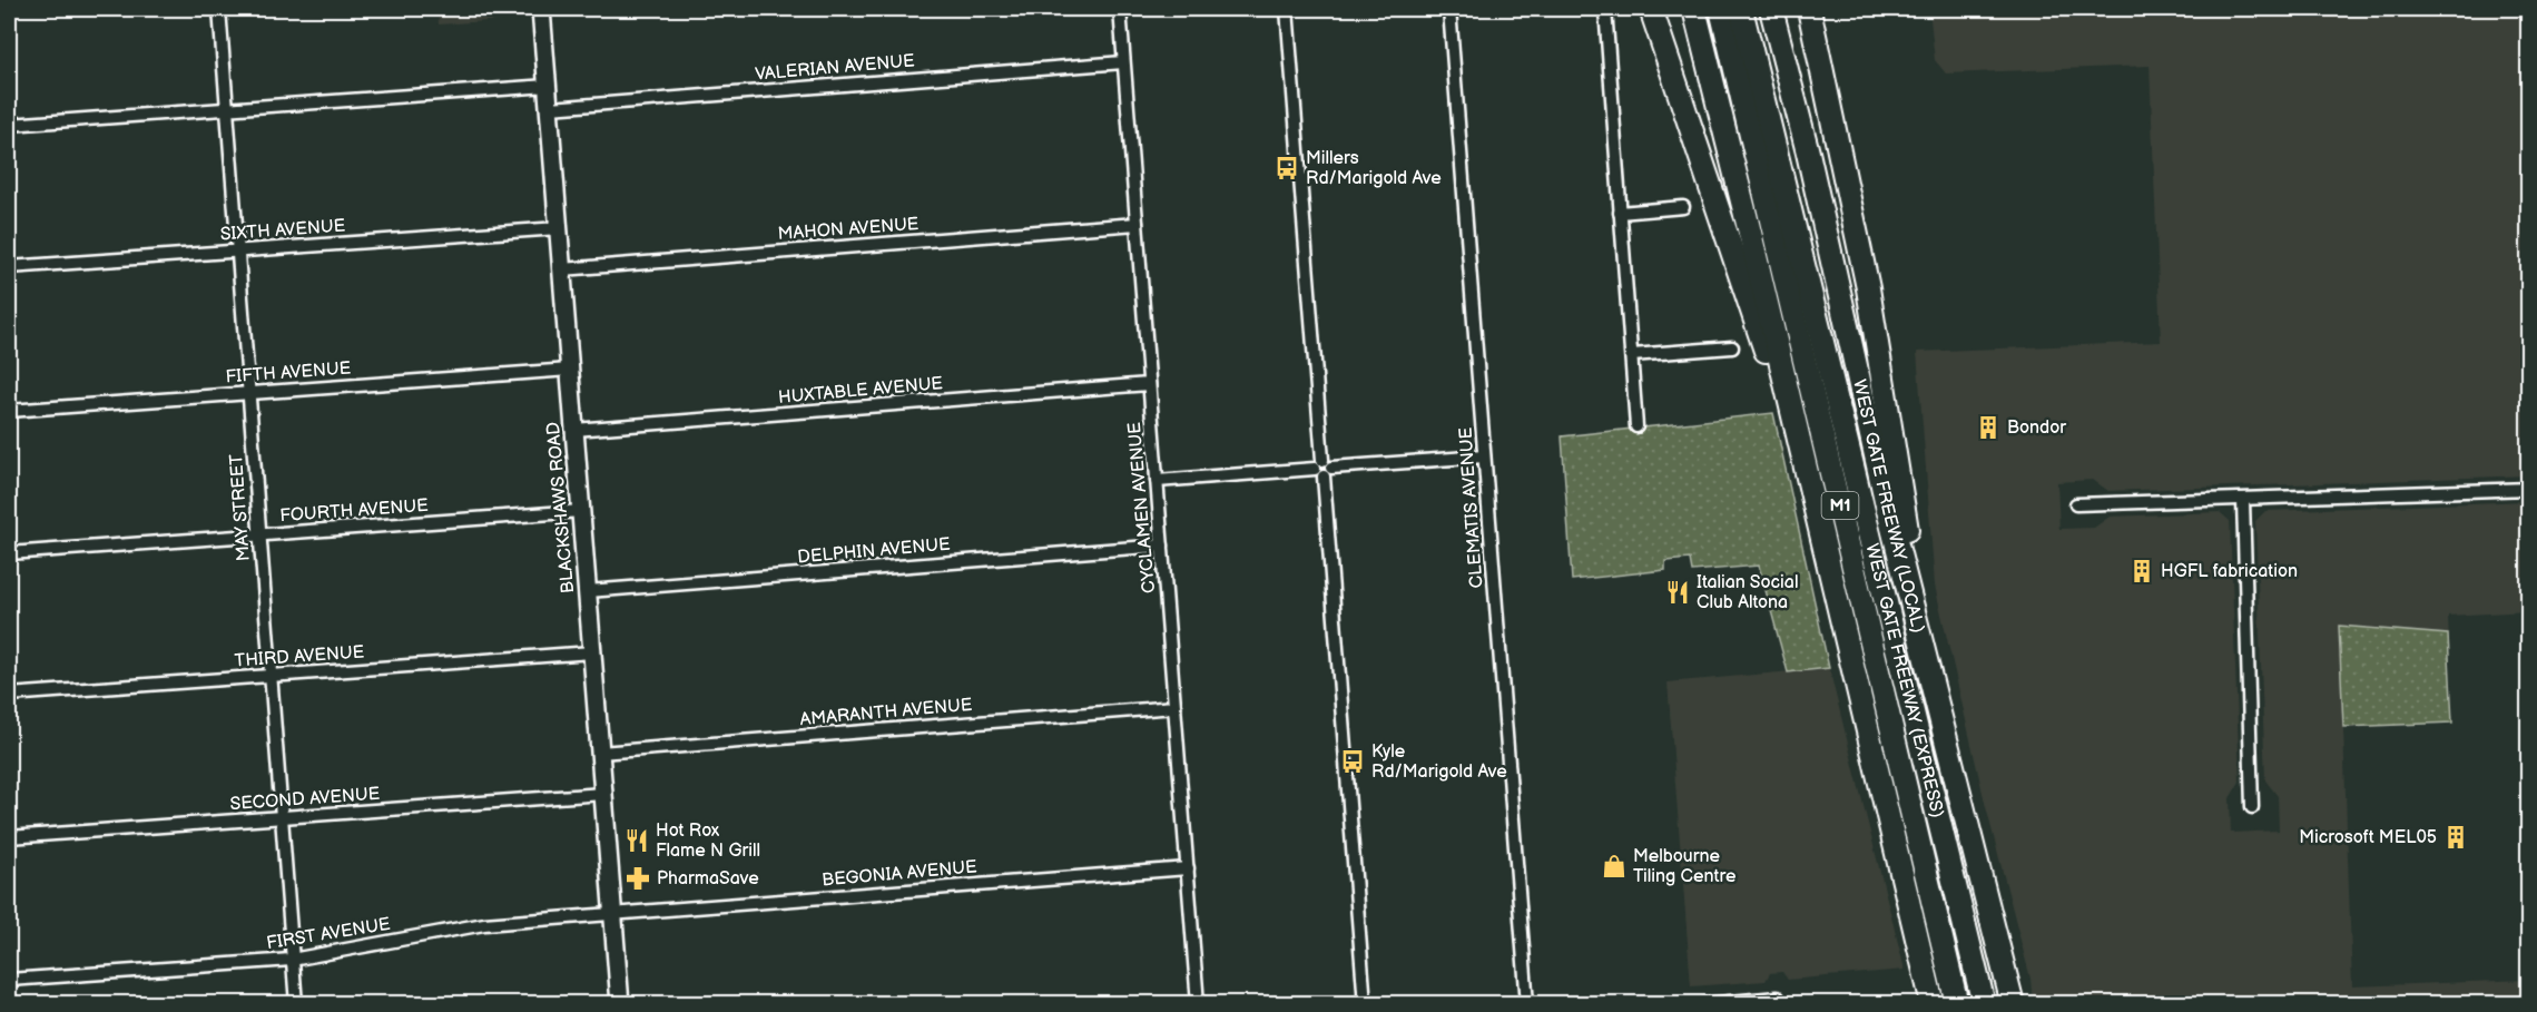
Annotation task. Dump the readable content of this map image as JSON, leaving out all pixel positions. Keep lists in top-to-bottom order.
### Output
{
  "streets": {
    "highway": ["M1", "WEST GATE FREEWAY (LOCAL)", "WEST GATE FREEWAY (EXPRESS)"],
    "main road": ["BLACKSHAWS ROAD"],
    "street": [
      "VALERIAN AVENUE",
      "MAHON AVENUE",
      "SIXTH AVENUE",
      "FIFTH AVENUE",
      "HUXTABLE AVENUE",
      "MAY STREET",
      "CYCLAMEN AVENUE",
      "CLEMATIS AVENUE",
      "FOURTH AVENUE",
      "DELPHIN AVENUE",
      "THIRD AVENUE",
      "AMARANTH AVENUE",
      "SECOND AVENUE",
      "BEGONIA AVENUE",
      "FIRST AVENUE"
    ]
  },
  "crossings": [
    ["VALERIAN AVENUE", "BLACKSHAWS ROAD"],
    ["VALERIAN AVENUE", "CYCLAMEN AVENUE"],
    ["MAHON AVENUE", "BLACKSHAWS ROAD"],
    ["MAHON AVENUE", "CYCLAMEN AVENUE"],
    ["SIXTH AVENUE", "MAY STREET"],
    ["SIXTH AVENUE", "BLACKSHAWS ROAD"],
    ["FIFTH AVENUE", "MAY STREET"],
    ["FIFTH AVENUE", "BLACKSHAWS ROAD"],
    ["HUXTABLE AVENUE", "BLACKSHAWS ROAD"],
    ["HUXTABLE AVENUE", "CYCLAMEN AVENUE"],
    ["MAY STREET", "FOURTH AVENUE"],
    ["MAY STREET", "THIRD AVENUE"],
    ["MAY STREET", "SECOND AVENUE"],
    ["MAY STREET", "FIRST AVENUE"],
    ["BLACKSHAWS ROAD", "FOURTH AVENUE"],
    ["BLACKSHAWS ROAD", "DELPHIN AVENUE"],
    ["BLACKSHAWS ROAD", "THIRD AVENUE"],
    ["BLACKSHAWS ROAD", "AMARANTH AVENUE"],
    ["BLACKSHAWS ROAD", "SECOND AVENUE"],
    ["BLACKSHAWS ROAD", "BEGONIA AVENUE"],
    ["BLACKSHAWS ROAD", "FIRST AVENUE"],
    ["CYCLAMEN AVENUE", "DELPHIN AVENUE"],
    ["CYCLAMEN AVENUE", "AMARANTH AVENUE"],
    ["CYCLAMEN AVENUE", "BEGONIA AVENUE"],
    ["BEGONIA AVENUE", "FIRST AVENUE"]
  ],
  "places": {
    "bus stop": ["Millers Rd/Marigold Ave", "Kyle Rd/Marigold Ave"],
    "building": ["Bondor", "HGFL fabrication", "Microsoft MEL05"],
    "restaurant": ["Italian Social Club Altona", "Hot Rox Flame N Grill"],
    "shop": ["Melbourne Tiling Centre"],
    "pharmacy": ["PharmaSave"]
  }
}
